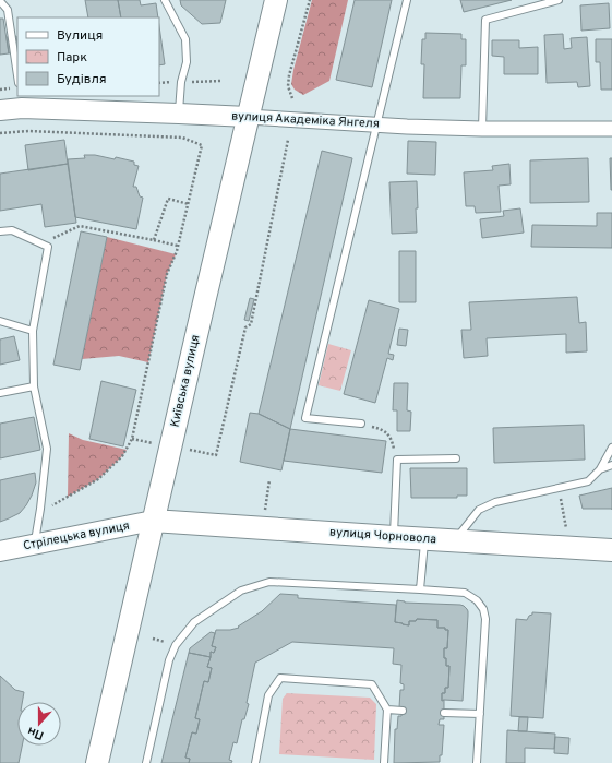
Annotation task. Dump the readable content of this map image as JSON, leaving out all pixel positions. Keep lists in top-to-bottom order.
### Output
{
  "streets": {
    "main road": [
      "вулиця Академіка Янгеля",
      "Київська вулиця",
      "Стрілецька вулиця",
      "вулиця Чорновола"
    ]
  },
  "crossings": [
    ["вулиця Академіка Янгеля", "Київська вулиця"],
    ["Київська вулиця", "Стрілецька вулиця"],
    ["Київська вулиця", "вулиця Чорновола"],
    ["Стрілецька вулиця", "вулиця Чорновола"]
  ],
  "legend": ["Вулиця", "Парк", "Будівля"],
  "north": "bottom"
}
